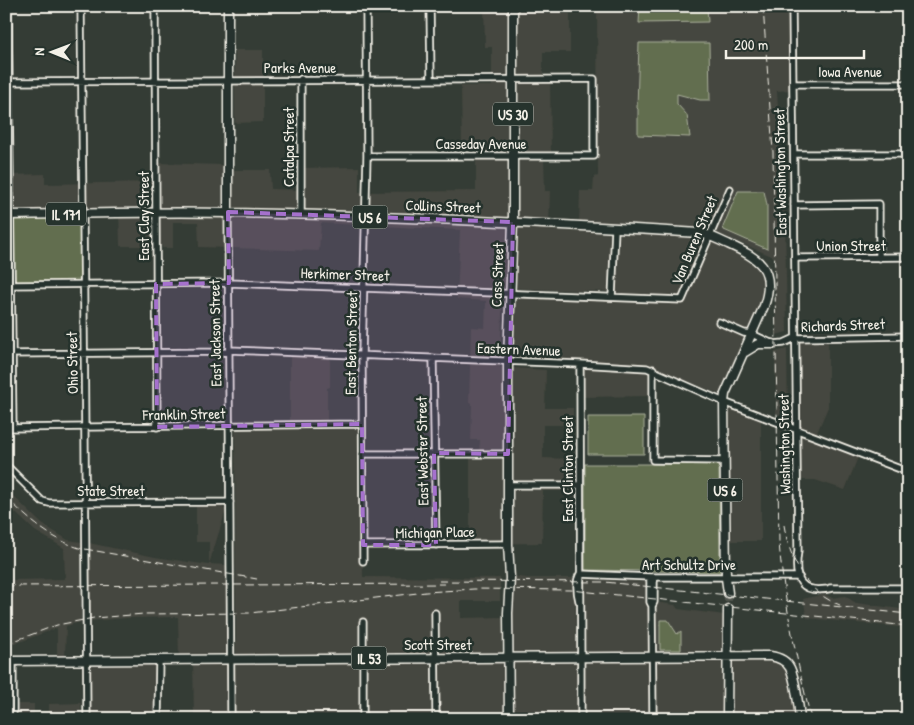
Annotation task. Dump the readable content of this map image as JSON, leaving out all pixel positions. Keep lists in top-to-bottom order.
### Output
{
  "streets": {
    "main road": [
      "US 30",
      "Collins Street",
      "IL 171",
      "US 6",
      "Cass Street",
      "East Jackson Street",
      "Scott Street",
      "IL 53"
    ],
    "street": [
      "Parks Avenue",
      "Iowa Avenue",
      "Casseday Avenue",
      "Catalpa Street",
      "East Washington Street",
      "East Clay Street",
      "Van Buren Street",
      "Union Street",
      "Herkimer Street",
      "Richards Street",
      "East Benton Street",
      "Eastern Avenue",
      "Ohio Street",
      "Franklin Street",
      "Washington Street",
      "East Webster Street",
      "East Clinton Street",
      "State Street",
      "Michigan Place",
      "Art Schultz Drive"
    ]
  },
  "crossings": [
    ["Parks Avenue", "Casseday Avenue"],
    ["Parks Avenue", "Catalpa Street"],
    ["Parks Avenue", "East Clay Street"],
    ["Parks Avenue", "Cass Street"],
    ["Parks Avenue", "East Jackson Street"],
    ["Parks Avenue", "East Benton Street"],
    ["Parks Avenue", "Ohio Street"],
    ["Iowa Avenue", "East Washington Street"],
    ["Casseday Avenue", "Cass Street"],
    ["Casseday Avenue", "East Benton Street"],
    ["Catalpa Street", "Collins Street"],
    ["East Washington Street", "Union Street"],
    ["East Washington Street", "Richards Street"],
    ["East Washington Street", "Washington Street"],
    ["Collins Street", "East Clay Street"],
    ["Collins Street", "US 6"],
    ["Collins Street", "Van Buren Street"],
    ["Collins Street", "Cass Street"],
    ["Collins Street", "East Jackson Street"],
    ["Collins Street", "East Benton Street"],
    ["Collins Street", "Ohio Street"],
    ["East Clay Street", "Herkimer Street"],
    ["East Clay Street", "Eastern Avenue"],
    ["East Clay Street", "Franklin Street"],
    ["US 6", "Eastern Avenue"],
    ["US 6", "Art Schultz Drive"],
    ["Van Buren Street", "Herkimer Street"],
    ["Herkimer Street", "Cass Street"],
    ["Herkimer Street", "East Jackson Street"],
    ["Herkimer Street", "East Benton Street"],
    ["Herkimer Street", "Ohio Street"],
    ["Cass Street", "Eastern Avenue"],
    ["Cass Street", "Michigan Place"],
    ["Cass Street", "Scott Street"],
    ["Richards Street", "Washington Street"],
    ["East Jackson Street", "Eastern Avenue"],
    ["East Jackson Street", "Franklin Street"],
    ["East Jackson Street", "State Street"],
    ["East Jackson Street", "Scott Street"],
    ["East Benton Street", "Eastern Avenue"],
    ["East Benton Street", "Franklin Street"],
    ["East Benton Street", "Michigan Place"],
    ["Eastern Avenue", "Ohio Street"],
    ["Eastern Avenue", "Washington Street"],
    ["Eastern Avenue", "East Webster Street"],
    ["Eastern Avenue", "East Clinton Street"],
    ["Ohio Street", "Franklin Street"],
    ["Ohio Street", "State Street"],
    ["Ohio Street", "Scott Street"],
    ["Washington Street", "Art Schultz Drive"],
    ["East Webster Street", "Michigan Place"],
    ["East Clinton Street", "Art Schultz Drive"],
    ["East Clinton Street", "Scott Street"]
  ],
  "scale_bar": "200 m",
  "north": "left"
}
